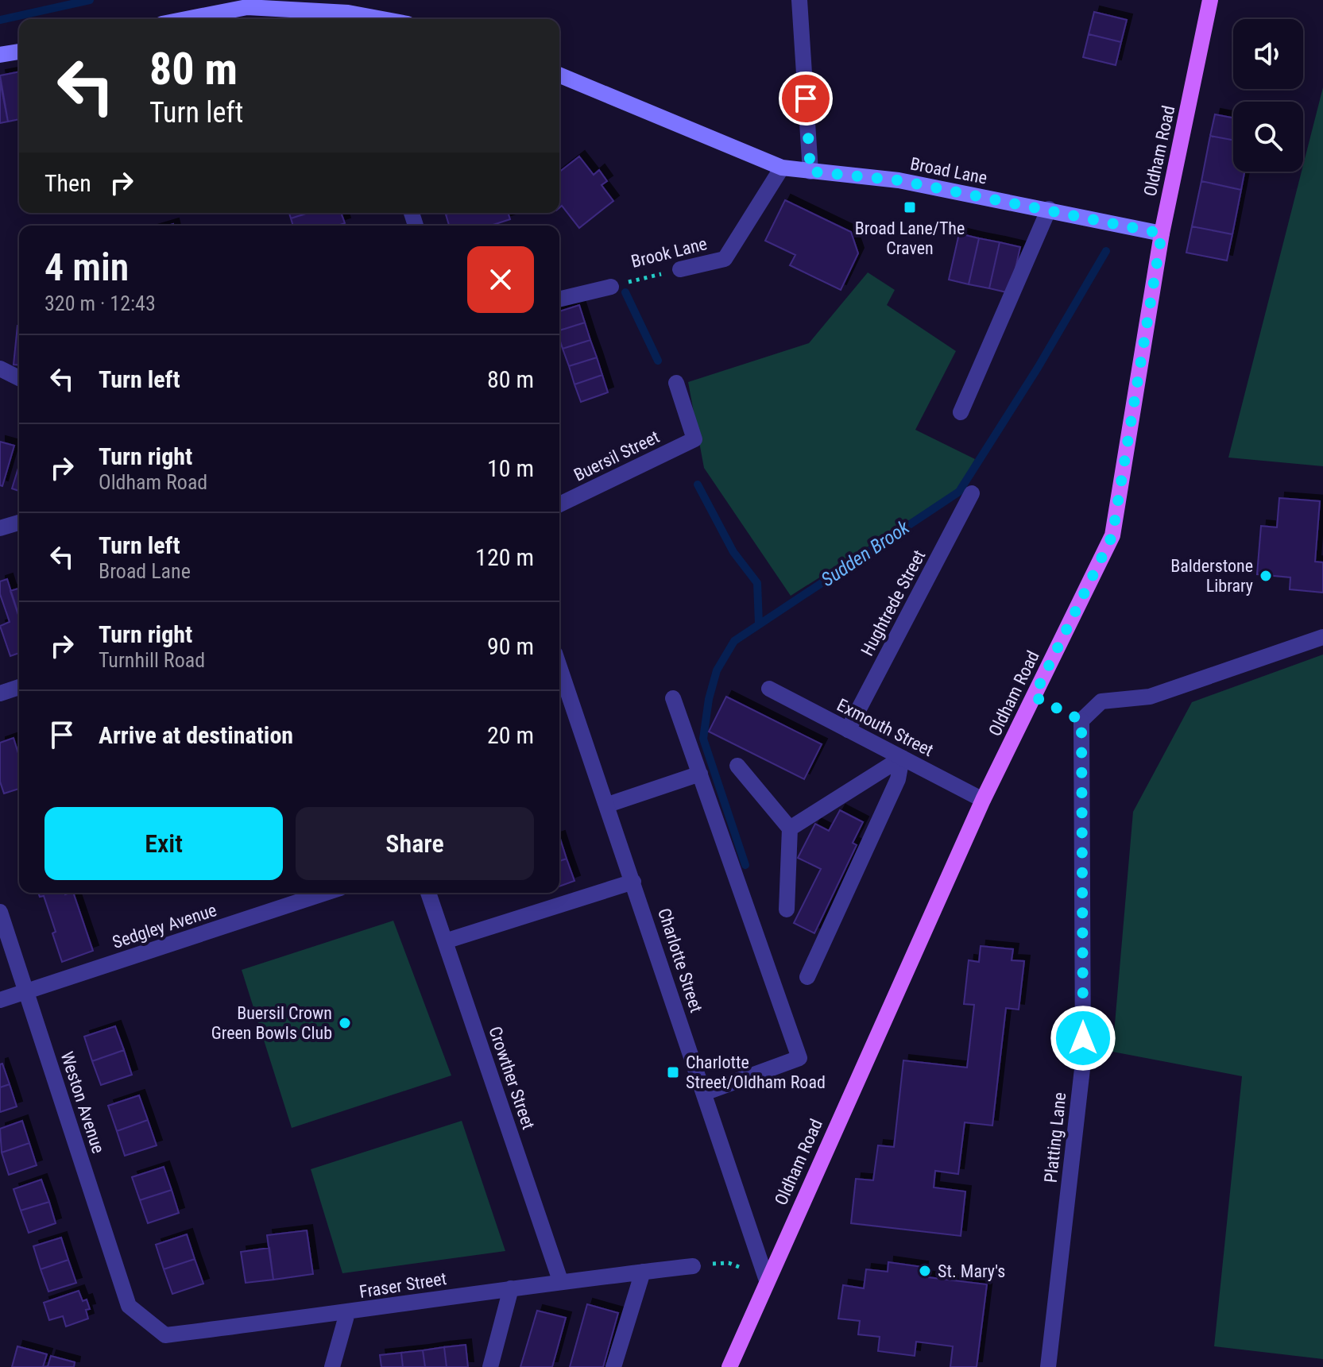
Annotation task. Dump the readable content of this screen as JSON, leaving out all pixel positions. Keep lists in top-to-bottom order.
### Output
{
  "streets": {
    "main road": ["Oldham Road", "Broad Lane"],
    "street": [
      "Brook Lane",
      "Buersil Street",
      "Hughtrede Street",
      "Exmouth Street",
      "Sedgley Avenue",
      "Charlotte Street",
      "Crowther Street",
      "Weston Avenue",
      "Platting Lane",
      "Fraser Street"
    ]
  },
  "crossings": [
    ["Oldham Road", "Broad Lane"],
    ["Oldham Road", "Exmouth Street"],
    ["Oldham Road", "Charlotte Street"],
    ["Broad Lane", "Brook Lane"],
    ["Hughtrede Street", "Exmouth Street"],
    ["Sedgley Avenue", "Weston Avenue"],
    ["Crowther Street", "Fraser Street"],
    ["Weston Avenue", "Fraser Street"]
  ],
  "water": ["Sudden Brook"],
  "places": {
    "transit": ["Broad Lane/The Craven", "Charlotte Street/Oldham Road"],
    "other": ["Balderstone Library", "Buersil Crown Green Bowls Club", "St. Mary's"]
  },
  "page": {
    "turn": ["80 m", "Turn left"],
    "then": "Then",
    "heading": ["4 min", "320 m · 12:43"],
    "list": [
      {
        "name": "Turn left",
        "value": "80 m"
      },
      {
        "name": "Turn right",
        "note": "Oldham Road",
        "value": "10 m"
      },
      {
        "name": "Turn left",
        "note": "Broad Lane",
        "value": "120 m"
      },
      {
        "name": "Turn right",
        "note": "Turnhill Road",
        "value": "90 m"
      },
      {
        "name": "Arrive at destination",
        "value": "20 m"
      }
    ],
    "buttons": ["Exit", "Share"]
  }
}
